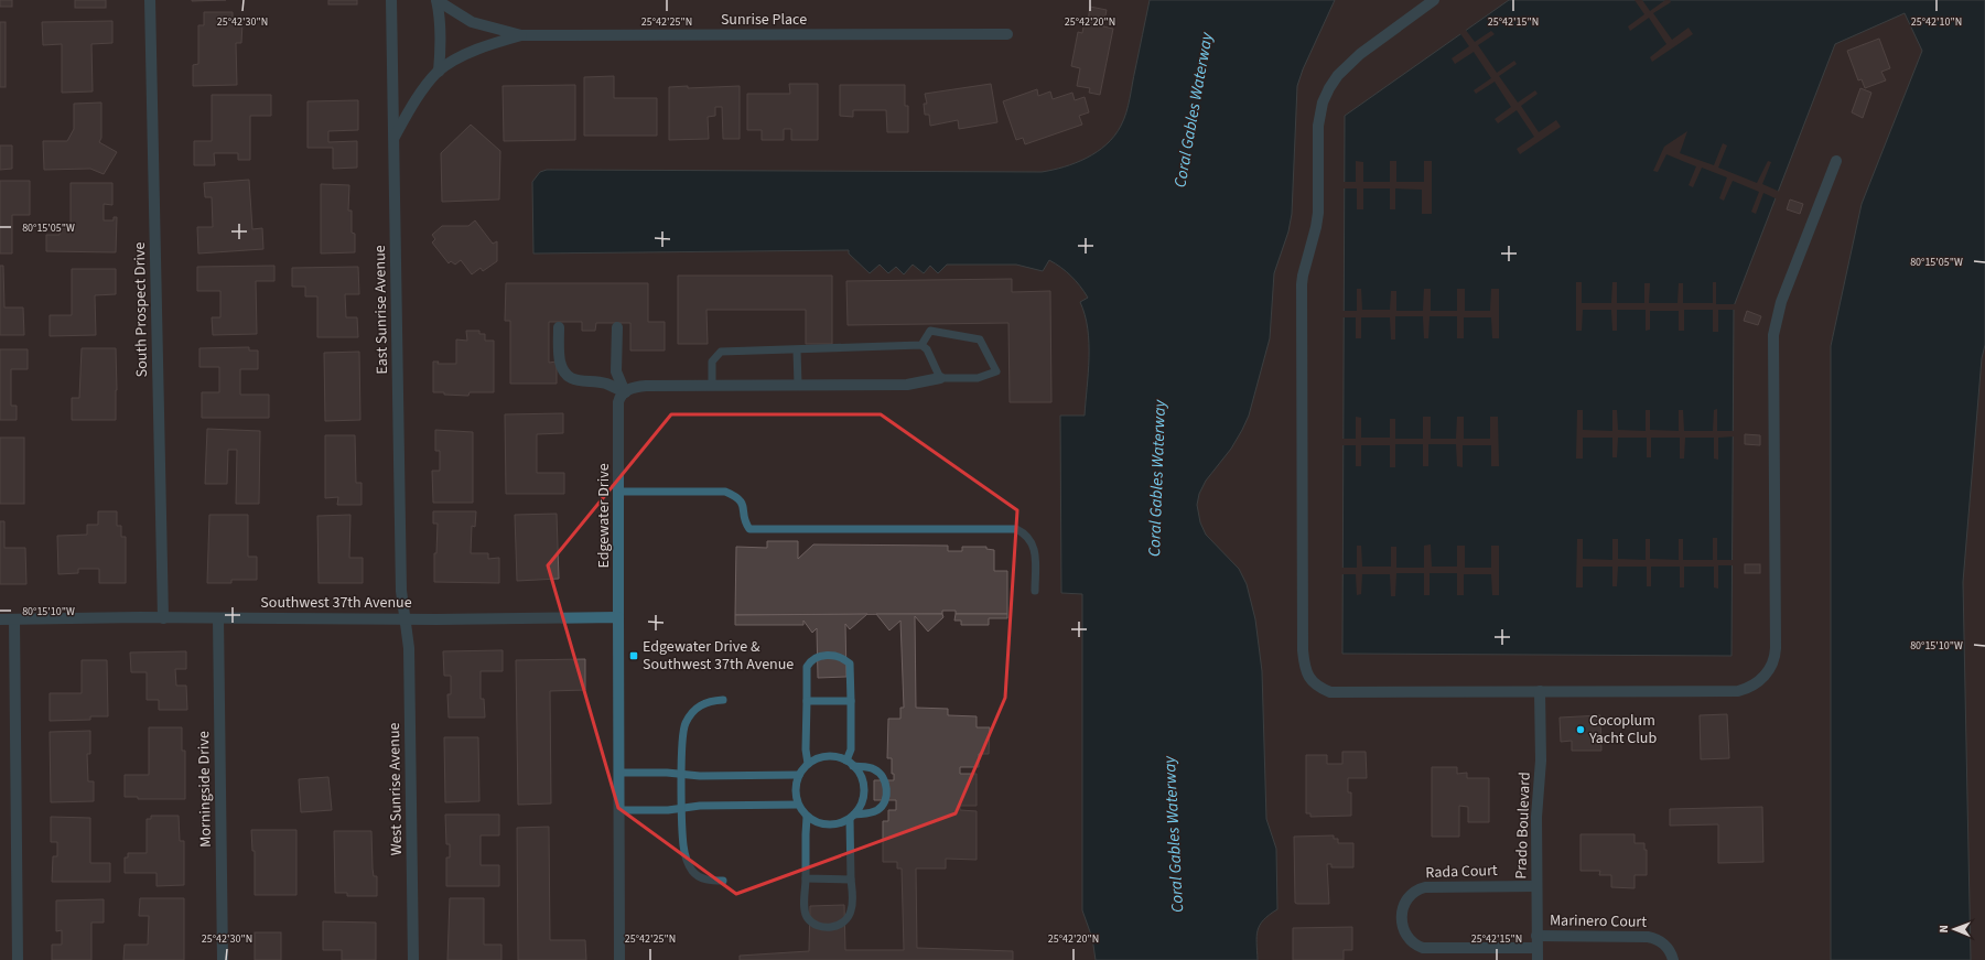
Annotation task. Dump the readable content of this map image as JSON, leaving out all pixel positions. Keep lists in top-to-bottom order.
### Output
{
  "streets": {
    "street": [
      "Sunrise Place",
      "South Prospect Drive",
      "East Sunrise Avenue",
      "Edgewater Drive",
      "Southwest 37th Avenue",
      "Morningside Drive",
      "West Sunrise Avenue",
      "Prado Boulevard",
      "Rada Court",
      "Marinero Court"
    ]
  },
  "crossings": [
    ["Sunrise Place", "East Sunrise Avenue"],
    ["South Prospect Drive", "Southwest 37th Avenue"],
    ["East Sunrise Avenue", "Southwest 37th Avenue"],
    ["East Sunrise Avenue", "West Sunrise Avenue"],
    ["Edgewater Drive", "Southwest 37th Avenue"],
    ["Southwest 37th Avenue", "Morningside Drive"],
    ["Southwest 37th Avenue", "West Sunrise Avenue"],
    ["Prado Boulevard", "Rada Court"],
    ["Prado Boulevard", "Marinero Court"]
  ],
  "water": ["Coral Gables Waterway"],
  "places": {
    "transit": ["Edgewater Drive & Southwest 37th Avenue"],
    "other": ["Cocoplum Yacht Club"]
  },
  "north": "left",
  "coordinates": [
    "25°42'30\"N",
    "25°42'25\"N",
    "25°42'20\"N",
    "25°42'15\"N",
    "25°42'10\"N",
    "80°15'05\"W",
    "80°15'10\"W"
  ]
}
